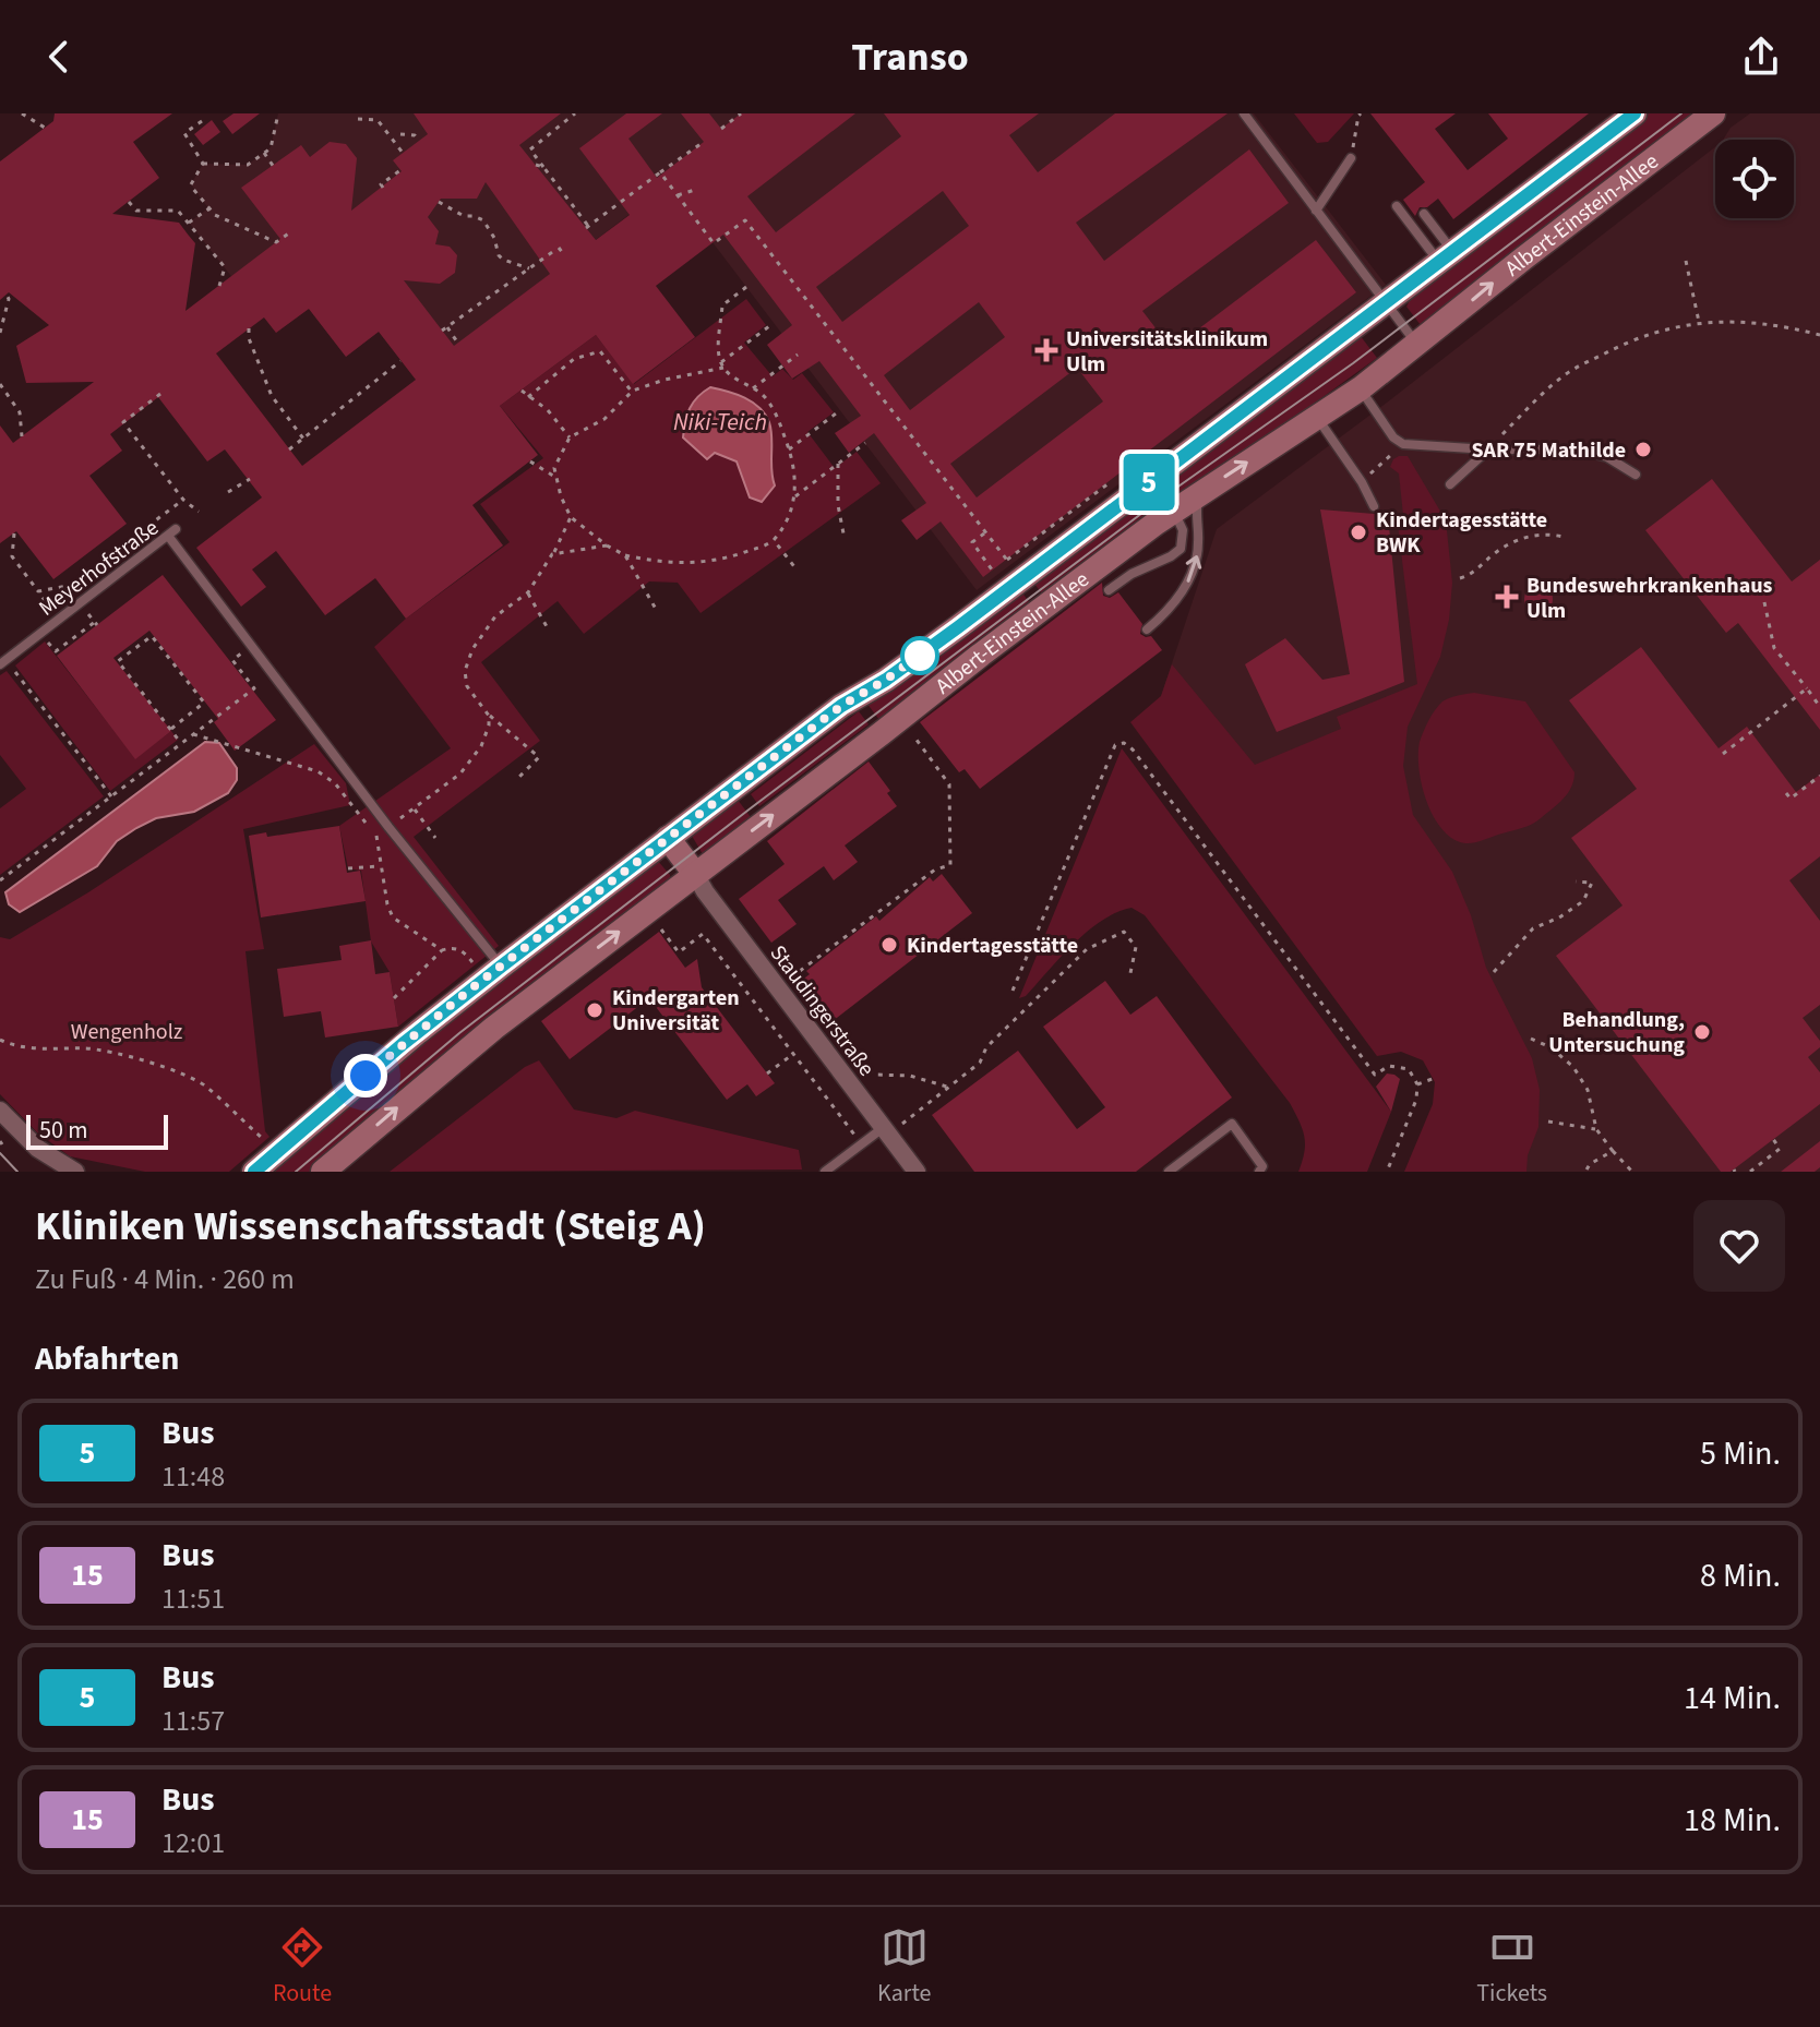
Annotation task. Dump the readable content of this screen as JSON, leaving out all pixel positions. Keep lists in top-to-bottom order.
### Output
{
  "streets": {
    "street": ["Albert-Einstein-Allee", "Staudingerstraße"],
    "lane": ["Meyerhofstraße"]
  },
  "crossings": [
    ["Albert-Einstein-Allee", "Staudingerstraße"]
  ],
  "water": ["Niki-Teich"],
  "parks": ["Wengenholz"],
  "places": {
    "health": ["Universitätsklinikum Ulm", "Bundeswehrkrankenhaus Ulm"],
    "other": [
      "SAR 75 Mathilde",
      "Kindertagesstätte BWK",
      "Kindertagesstätte",
      "Kindergarten Universität",
      "Behandlung, Untersuchung"
    ]
  },
  "lines": ["bus line 5"],
  "scale_bar": "50 m",
  "page": {
    "header": "Transo",
    "on_map": "5",
    "scale": "50 m",
    "heading": [
      ["Kliniken Wissenschaftsstadt (Steig A)", "Zu Fuß · 4 Min. · 260 m"],
      "Abfahrten"
    ],
    "list": [
      {
        "mark": "5",
        "name": "Bus",
        "note": "11:48",
        "value": "5 Min."
      },
      {
        "mark": "15",
        "name": "Bus",
        "note": "11:51",
        "value": "8 Min."
      },
      {
        "mark": "5",
        "name": "Bus",
        "note": "11:57",
        "value": "14 Min."
      },
      {
        "mark": "15",
        "name": "Bus",
        "note": "12:01",
        "value": "18 Min."
      }
    ],
    "tabs": ["Route", "Karte", "Tickets"]
  }
}
